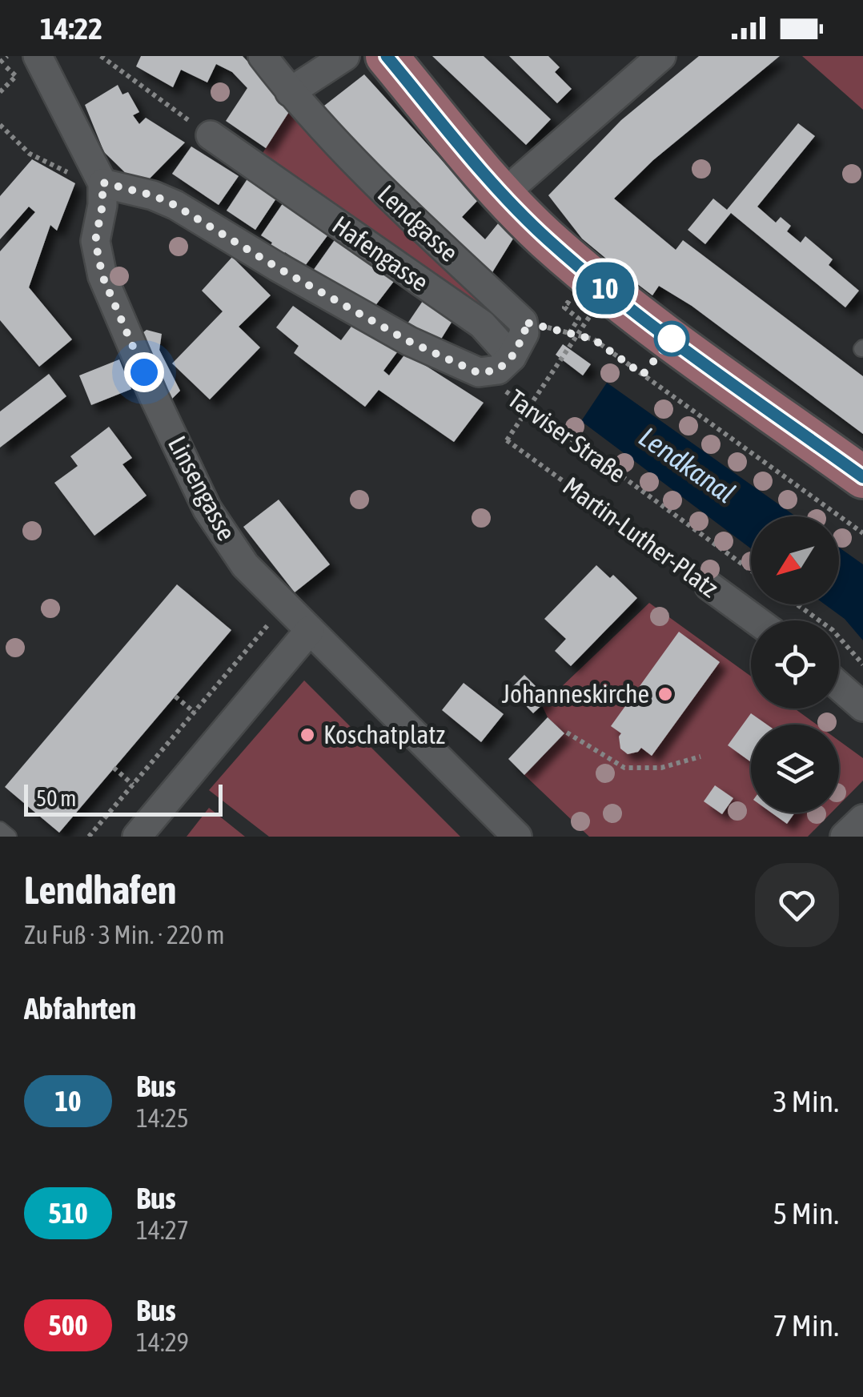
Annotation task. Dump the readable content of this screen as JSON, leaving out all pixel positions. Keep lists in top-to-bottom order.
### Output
{
  "streets": {
    "street": [
      "Lendgasse",
      "Hafengasse",
      "Linsengasse",
      "Martin-Luther-Platz"
    ],
    "path": ["Tarviser Straße"]
  },
  "water": ["Lendkanal"],
  "places": ["Johanneskirche", "Koschatplatz"],
  "lines": ["bus line 10"],
  "scale_bar": "50 m",
  "north": "bottom left",
  "page": {
    "status": "14:22",
    "on_map": "10",
    "scale": "50 m",
    "heading": [
      ["Lendhafen", "Zu Fuß · 3 Min. · 220 m"],
      "Abfahrten"
    ],
    "list": [
      {
        "mark": "10",
        "name": "Bus",
        "note": "14:25",
        "value": "3 Min."
      },
      {
        "mark": "510",
        "name": "Bus",
        "note": "14:27",
        "value": "5 Min."
      },
      {
        "mark": "500",
        "name": "Bus",
        "note": "14:29",
        "value": "7 Min."
      }
    ]
  }
}
